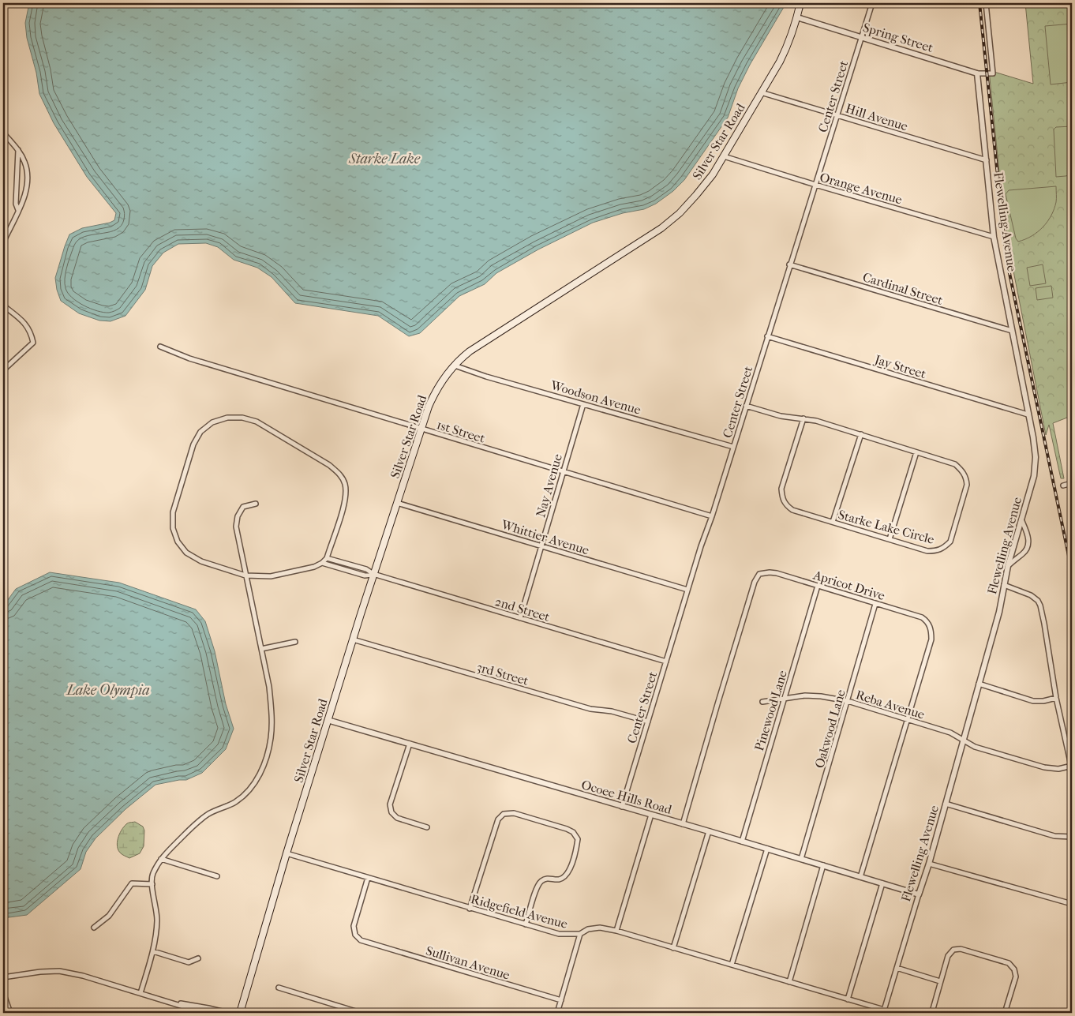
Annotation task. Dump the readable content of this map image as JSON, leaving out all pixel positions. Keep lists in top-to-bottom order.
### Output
{
  "streets": {
    "main road": ["Silver Star Road"],
    "street": [
      "Spring Street",
      "Center Street",
      "Hill Avenue",
      "Orange Avenue",
      "Flewelling Avenue",
      "Cardinal Street",
      "Jay Street",
      "Woodson Avenue",
      "1st Street",
      "Nay Avenue",
      "Starke Lake Circle",
      "Whittier Avenue",
      "Apricot Drive",
      "2nd Street",
      "3rd Street",
      "Reba Avenue",
      "Pinewood Lane",
      "Oakwood Lane",
      "Ocoee Hills Road",
      "Ridgefield Avenue",
      "Sullivan Avenue"
    ]
  },
  "crossings": [
    ["Spring Street", "Center Street"],
    ["Spring Street", "Silver Star Road"],
    ["Spring Street", "Flewelling Avenue"],
    ["Center Street", "Hill Avenue"],
    ["Center Street", "Orange Avenue"],
    ["Center Street", "Cardinal Street"],
    ["Center Street", "Jay Street"],
    ["Center Street", "Woodson Avenue"],
    ["Center Street", "1st Street"],
    ["Center Street", "Starke Lake Circle"],
    ["Center Street", "Whittier Avenue"],
    ["Center Street", "2nd Street"],
    ["Center Street", "3rd Street"],
    ["Center Street", "Ocoee Hills Road"],
    ["Hill Avenue", "Silver Star Road"],
    ["Hill Avenue", "Flewelling Avenue"],
    ["Silver Star Road", "Orange Avenue"],
    ["Silver Star Road", "Woodson Avenue"],
    ["Silver Star Road", "1st Street"],
    ["Silver Star Road", "Whittier Avenue"],
    ["Silver Star Road", "2nd Street"],
    ["Silver Star Road", "3rd Street"],
    ["Silver Star Road", "Ocoee Hills Road"],
    ["Silver Star Road", "Ridgefield Avenue"],
    ["Orange Avenue", "Flewelling Avenue"],
    ["Flewelling Avenue", "Cardinal Street"],
    ["Flewelling Avenue", "Jay Street"],
    ["Flewelling Avenue", "Reba Avenue"],
    ["Flewelling Avenue", "Ocoee Hills Road"],
    ["Flewelling Avenue", "Ridgefield Avenue"],
    ["Woodson Avenue", "Nay Avenue"],
    ["1st Street", "Nay Avenue"],
    ["Nay Avenue", "Whittier Avenue"],
    ["Nay Avenue", "2nd Street"],
    ["Apricot Drive", "Reba Avenue"],
    ["Apricot Drive", "Pinewood Lane"],
    ["Apricot Drive", "Oakwood Lane"],
    ["Apricot Drive", "Ocoee Hills Road"],
    ["Reba Avenue", "Pinewood Lane"],
    ["Reba Avenue", "Oakwood Lane"],
    ["Pinewood Lane", "Ocoee Hills Road"],
    ["Oakwood Lane", "Ocoee Hills Road"],
    ["Ridgefield Avenue", "Sullivan Avenue"]
  ],
  "water": ["Starke Lake", "Lake Olympia"]
}
